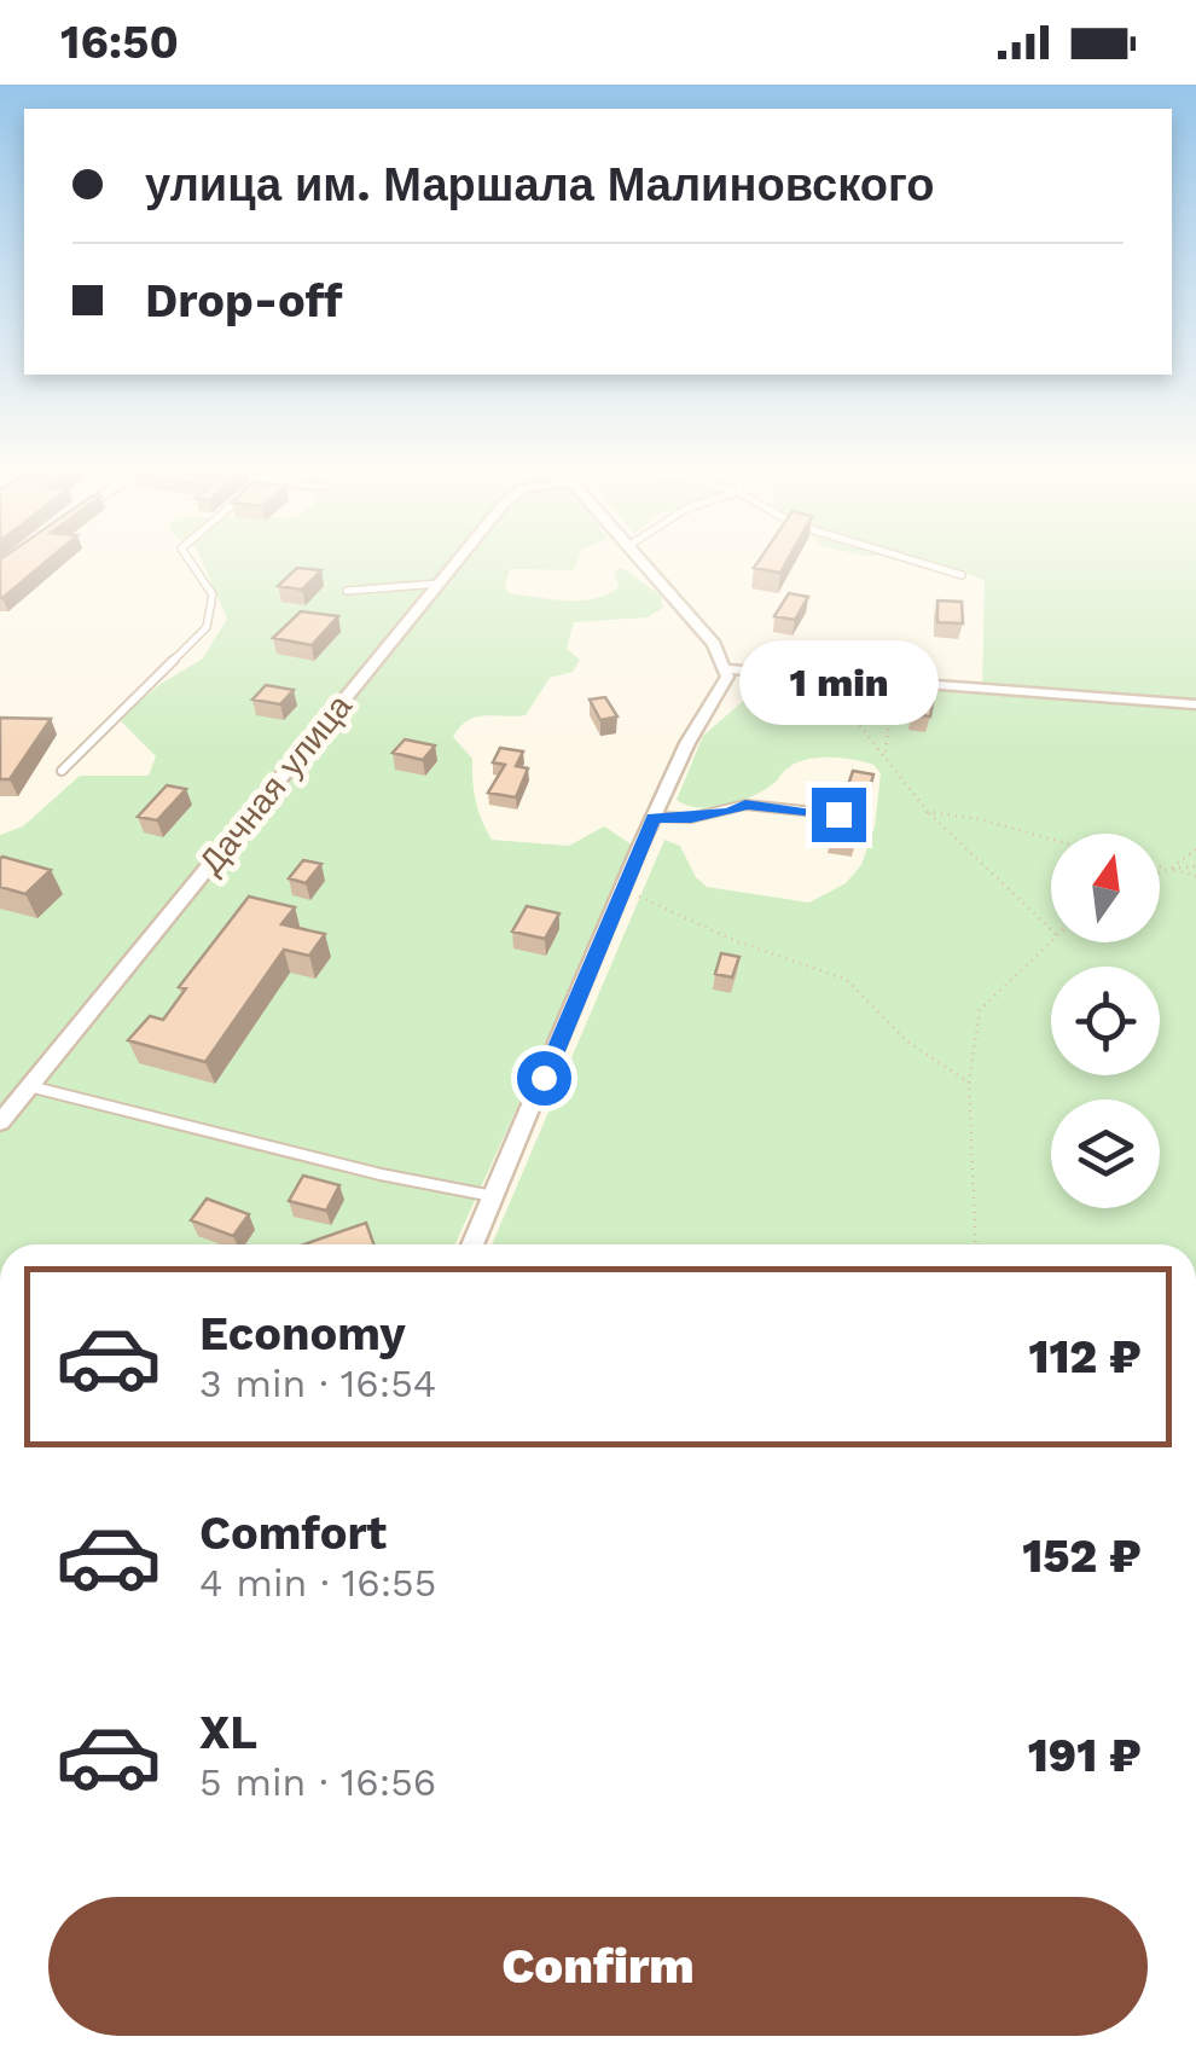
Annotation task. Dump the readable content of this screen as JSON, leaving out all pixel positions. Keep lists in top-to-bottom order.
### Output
{
  "streets": {
    "street": ["Дачная улица"]
  },
  "north": "top",
  "page": {
    "status": "16:50",
    "banner": ["улица им. Маршала Малиновского", "Drop-off"],
    "bubble": "1 min",
    "list": [
      {
        "name": "Economy",
        "note": "3 min · 16:54",
        "value": "112 ₽"
      },
      {
        "name": "Comfort",
        "note": "4 min · 16:55",
        "value": "152 ₽"
      },
      {
        "name": "XL",
        "note": "5 min · 16:56",
        "value": "191 ₽"
      }
    ],
    "buttons": "Confirm"
  }
}
